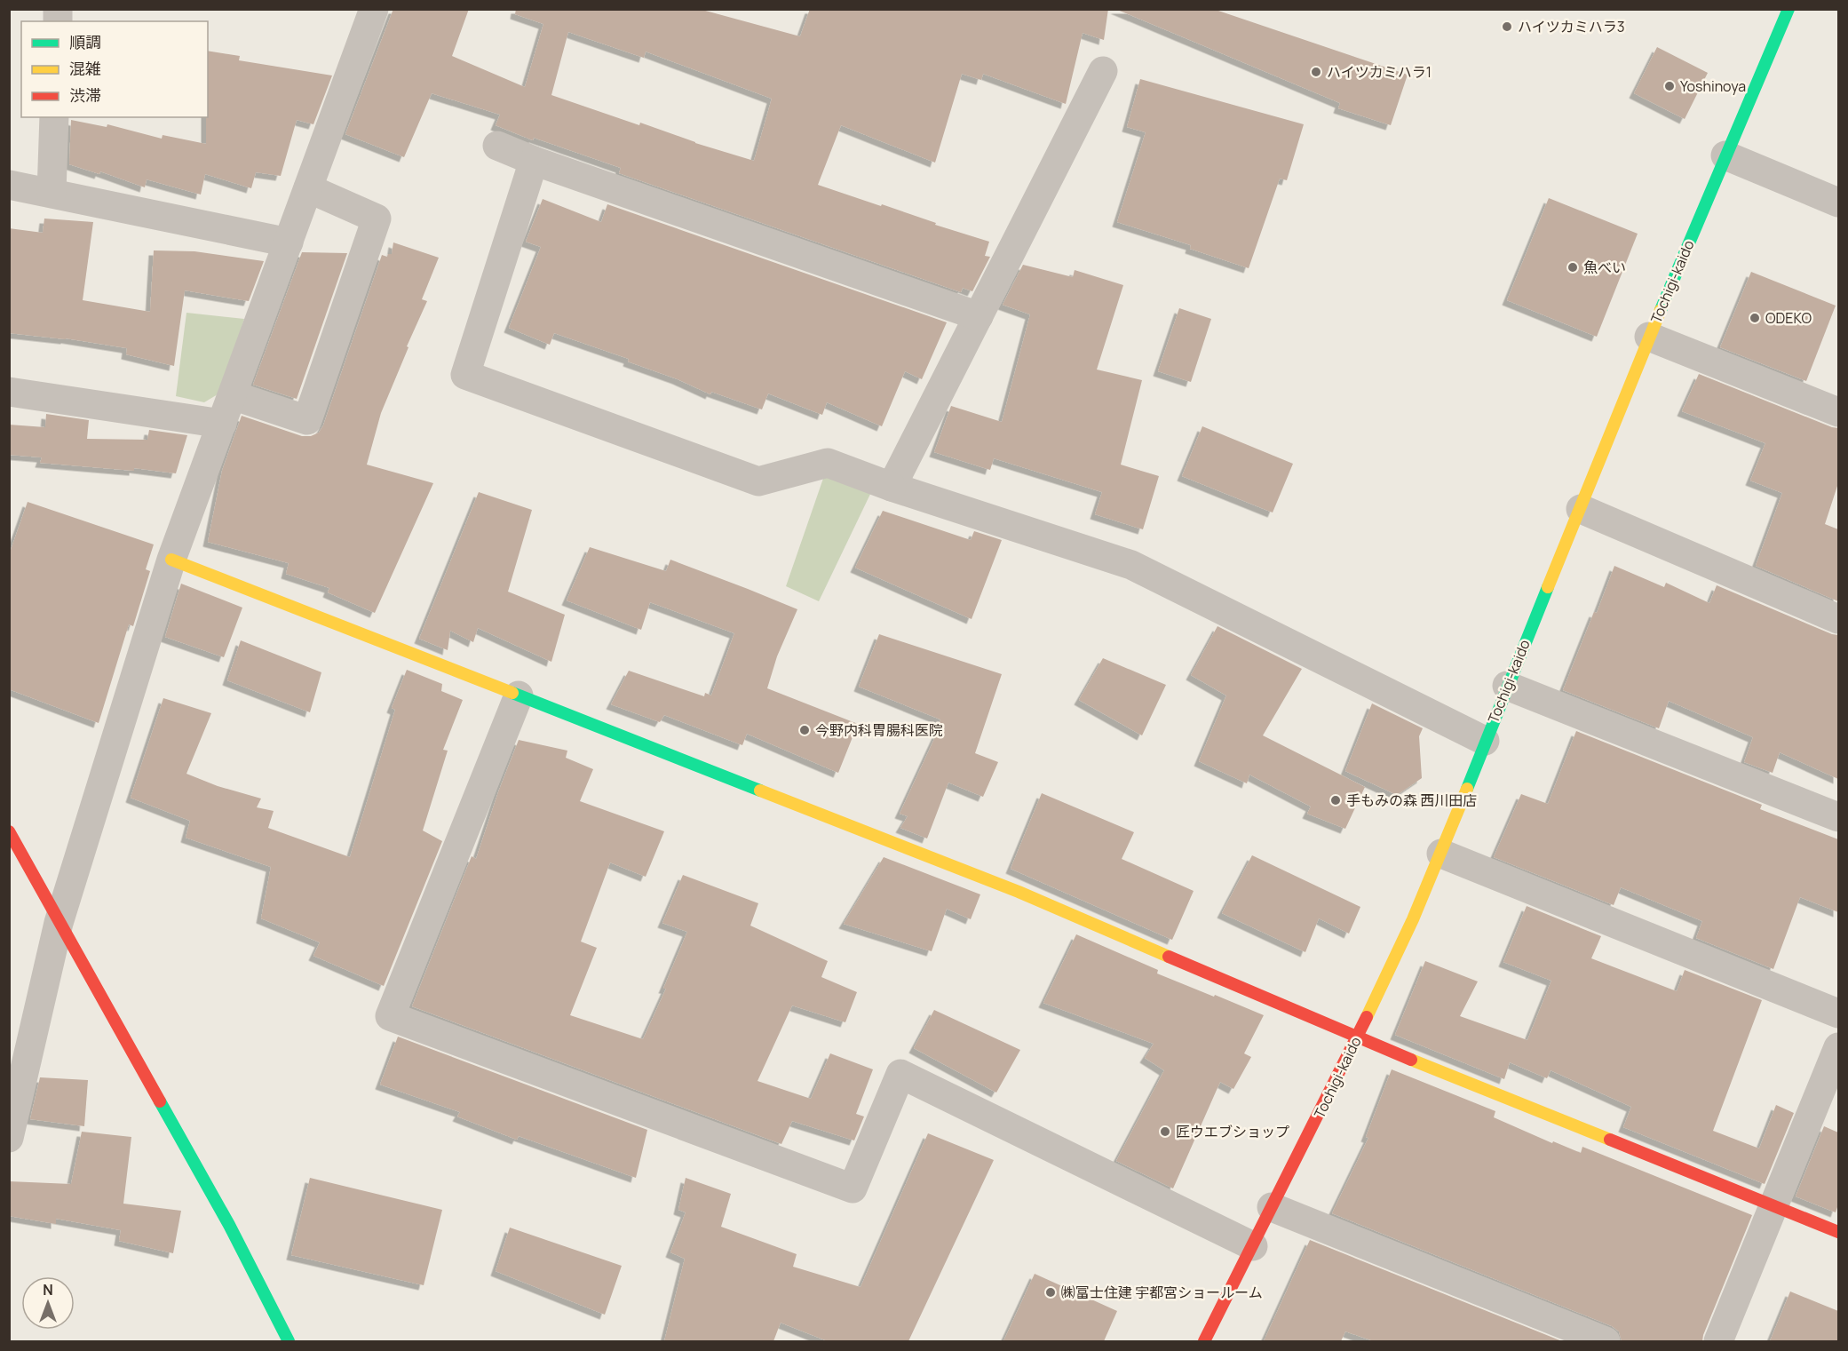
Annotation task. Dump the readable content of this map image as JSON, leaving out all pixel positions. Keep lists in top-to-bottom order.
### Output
{
  "streets": {
    "street": ["Tochigi-kaido"]
  },
  "places": [
    "ハイツカミハラ3",
    "ハイツカミハラ1",
    "Yoshinoya",
    "魚べい",
    "ODEKO",
    "今野内科胃腸科医院",
    "手もみの森 西川田店",
    "匠ウエブショップ",
    "㈱富士住建 宇都宮ショールーム"
  ],
  "legend": ["順調", "混雑", "渋滞"],
  "north": "top"
}
